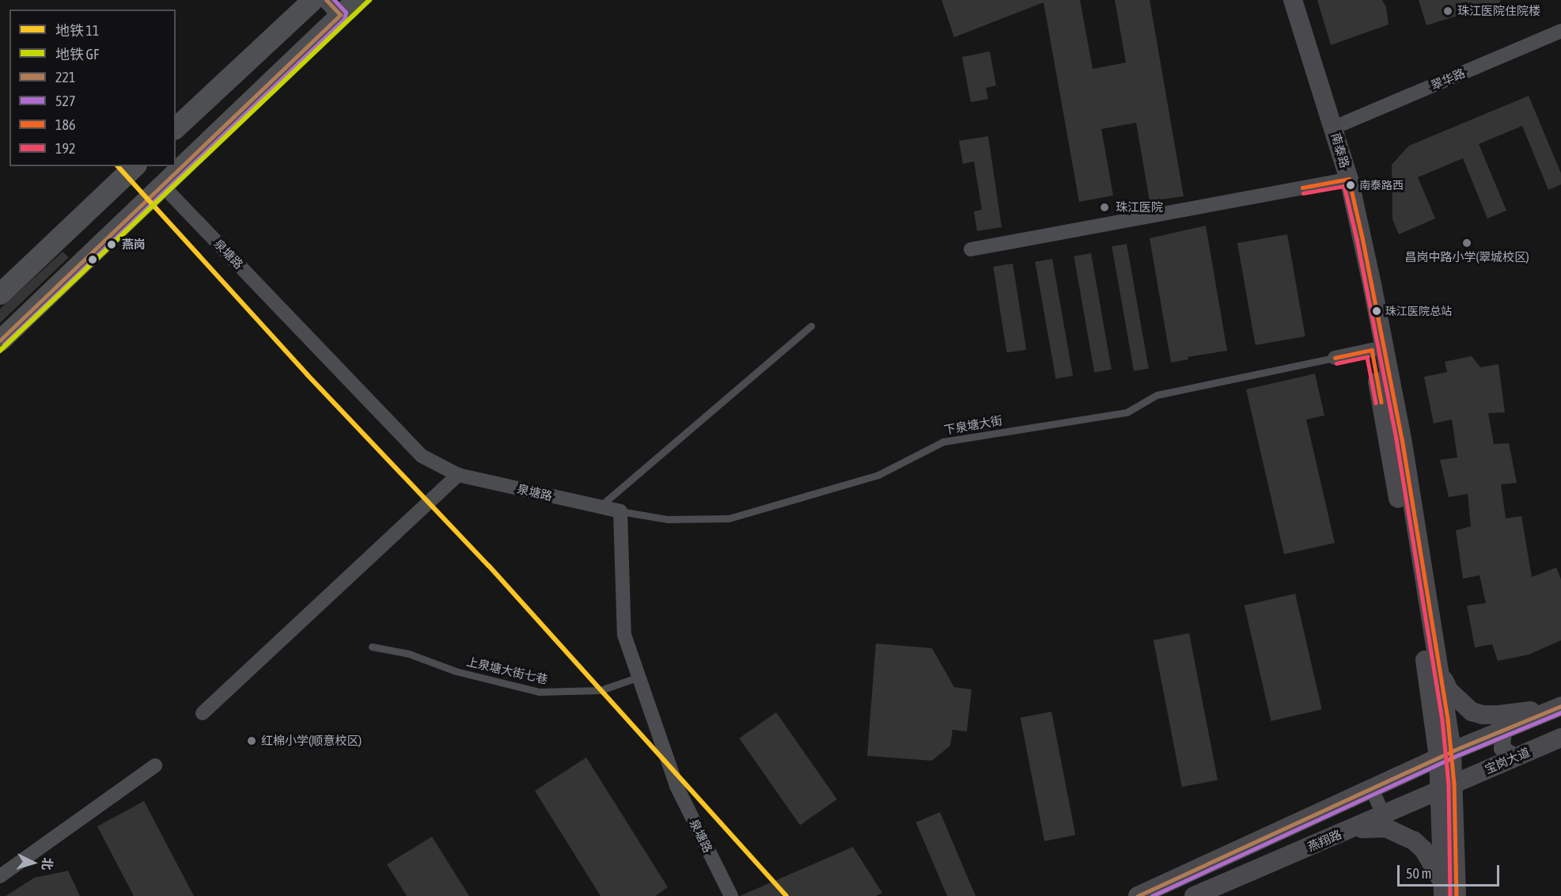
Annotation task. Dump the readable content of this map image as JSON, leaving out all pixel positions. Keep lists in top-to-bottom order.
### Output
{
  "streets": {
    "main road": ["南泰路", "宝岗大道", "燕翔路"],
    "street": ["翠华路", "泉塘路"],
    "lane": ["下泉塘大街", "上泉塘大街七巷"]
  },
  "crossings": [
    ["翠华路", "南泰路"],
    ["南泰路", "宝岗大道"],
    ["南泰路", "燕翔路"],
    ["泉塘路", "下泉塘大街"],
    ["泉塘路", "上泉塘大街七巷"],
    ["宝岗大道", "燕翔路"]
  ],
  "places": [
    "珠江医院住院楼",
    "南泰路西",
    "珠江医院",
    "昌岗中路小学(翠城校区)",
    "燕岗",
    "珠江医院总站",
    "红棉小学(顺意校区)"
  ],
  "lines": [
    "metro line GF",
    "transit line 221",
    "transit line 527",
    "metro line 11",
    "transit line 186",
    "transit line 192"
  ],
  "legend": [
    "地铁 11",
    "地铁 GF",
    "221",
    "527",
    "186",
    "192"
  ],
  "scale_bar": "50 m",
  "north": "right"
}
